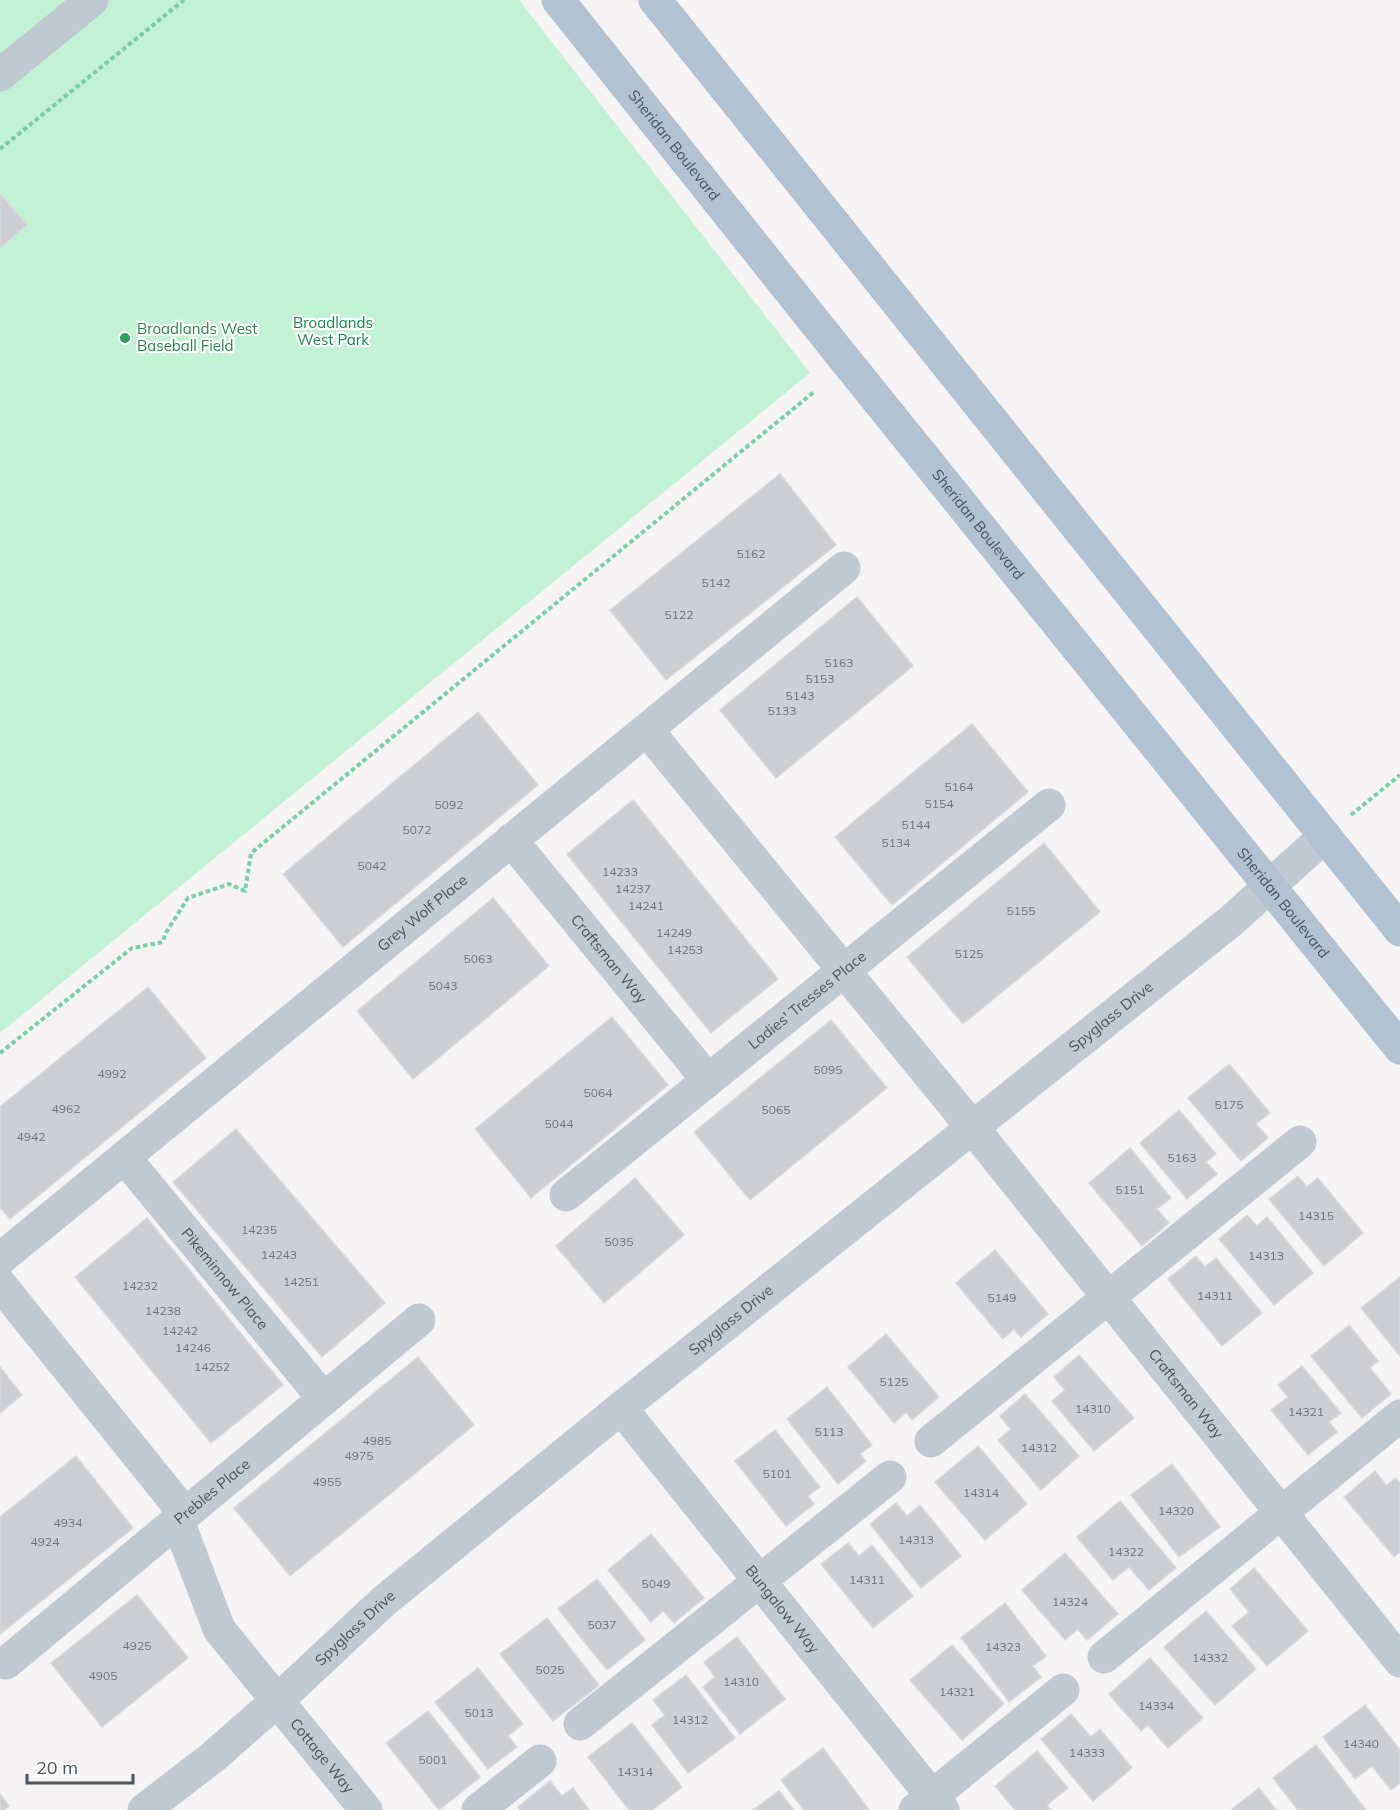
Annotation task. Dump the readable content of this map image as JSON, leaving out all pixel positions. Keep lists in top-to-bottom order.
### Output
{
  "streets": {
    "main road": ["Sheridan Boulevard"],
    "street": [
      "Grey Wolf Place",
      "Craftsman Way",
      "Ladies' Tresses Place",
      "Spyglass Drive",
      "Pikeminnow Place",
      "Prebles Place",
      "Bungalow Way",
      "Cottage Way"
    ]
  },
  "crossings": [
    ["Sheridan Boulevard", "Spyglass Drive"],
    ["Grey Wolf Place", "Craftsman Way"],
    ["Grey Wolf Place", "Pikeminnow Place"],
    ["Craftsman Way", "Ladies' Tresses Place"],
    ["Craftsman Way", "Spyglass Drive"],
    ["Spyglass Drive", "Bungalow Way"],
    ["Spyglass Drive", "Cottage Way"],
    ["Pikeminnow Place", "Prebles Place"],
    ["Prebles Place", "Cottage Way"]
  ],
  "parks": ["Broadlands West Park"],
  "places": ["Broadlands West Baseball Field"],
  "house_numbers": [
    "5162",
    "5142",
    "5122",
    "5163",
    "5153",
    "5143",
    "5133",
    "5164",
    "5154",
    "5092",
    "5144",
    "5072",
    "5134",
    "5042",
    "14233",
    "14237",
    "14241",
    "5155",
    "14249",
    "14253",
    "5125",
    "5063",
    "5043",
    "5095",
    "4992",
    "5064",
    "5175",
    "4962",
    "5065",
    "5044",
    "4942",
    "5163",
    "5151",
    "14315",
    "14235",
    "5035",
    "14243",
    "14313",
    "14251",
    "14232",
    "14311",
    "5149",
    "14238",
    "14242",
    "14246",
    "14252",
    "5125",
    "14310",
    "14321",
    "5113",
    "4985",
    "14312",
    "4975",
    "5101",
    "4955",
    "14314",
    "14320",
    "4934",
    "14313",
    "4924",
    "14322",
    "14311",
    "5049",
    "14324",
    "5037",
    "4925",
    "14323",
    "14332",
    "5025",
    "4905",
    "14310",
    "14321",
    "14334",
    "5013",
    "14312",
    "14340",
    "14333",
    "5001",
    "14314"
  ],
  "scale_bar": "20 m"
}
